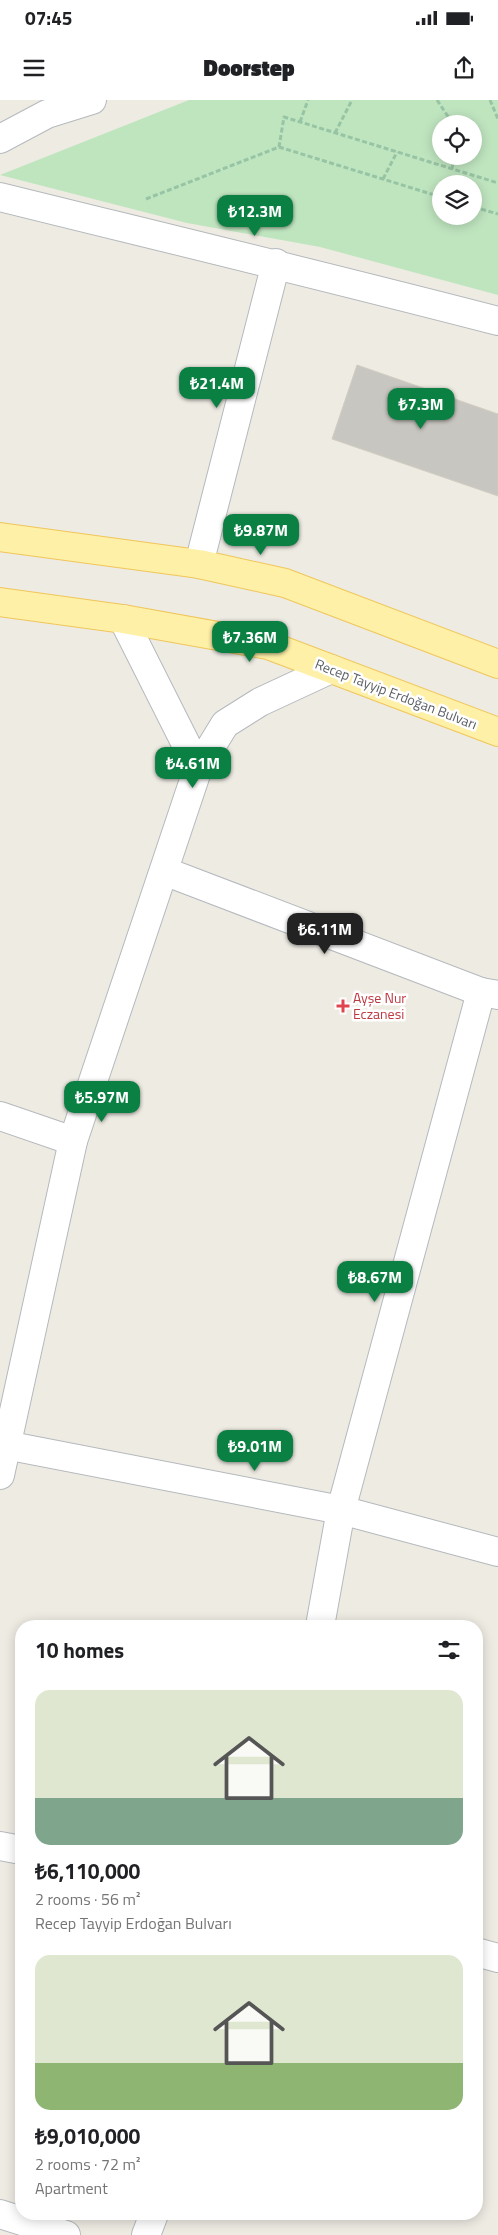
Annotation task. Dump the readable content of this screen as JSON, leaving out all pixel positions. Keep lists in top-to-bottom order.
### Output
{
  "streets": {
    "main road": ["Recep Tayyip Erdoğan Bulvarı"]
  },
  "places": {
    "health": ["Ayşe Nur Eczanesi"]
  },
  "page": {
    "status": "07:45",
    "header": "Doorstep",
    "price": [
      "₺12.3M",
      "₺21.4M",
      "₺7.3M",
      "₺9.87M",
      "₺7.36M",
      "₺4.61M",
      "₺6.11M",
      "₺5.97M",
      "₺8.67M",
      "₺9.01M"
    ],
    "heading": "10 homes",
    "list": [
      {
        "name": "₺6,110,000",
        "note": "2 rooms · 56 m² · Recep Tayyip Erdoğan Bulvarı"
      },
      {
        "name": "₺9,010,000",
        "note": "2 rooms · 72 m² · Apartment"
      }
    ]
  }
}
